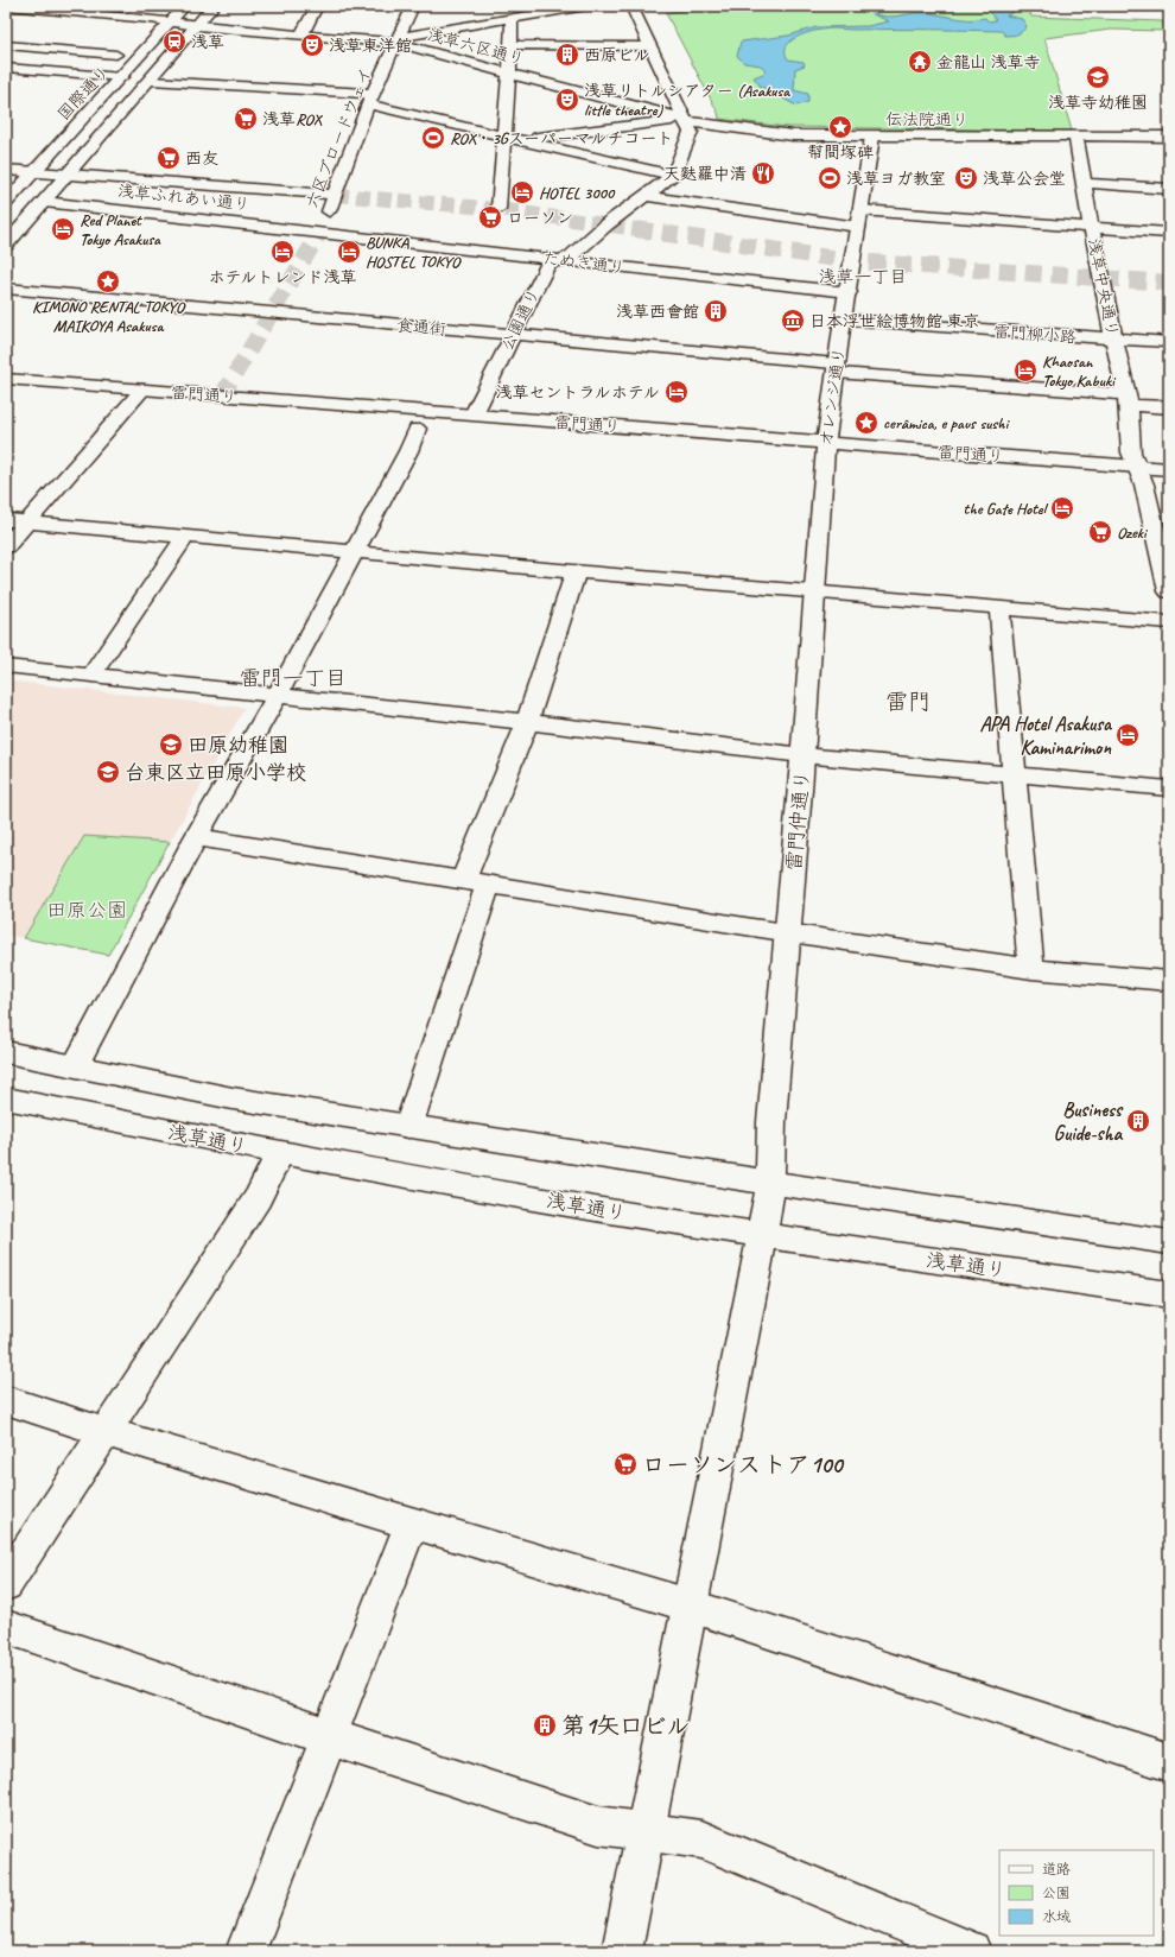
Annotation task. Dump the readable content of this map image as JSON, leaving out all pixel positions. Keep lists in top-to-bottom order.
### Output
{
  "streets": {
    "street": [
      "浅草六区通り",
      "国際通り",
      "伝法院通り",
      "六区ブロードウェイ",
      "浅草ふれあい通り",
      "たぬき通り",
      "浅草中央通り",
      "公園通り",
      "食通街",
      "雷門柳小路",
      "雷門通り",
      "オレンジ通り",
      "雷門仲通り",
      "浅草通り"
    ]
  },
  "crossings": [
    ["浅草六区通り", "国際通り"],
    ["浅草六区通り", "伝法院通り"],
    ["浅草六区通り", "六区ブロードウェイ"],
    ["伝法院通り", "浅草中央通り"],
    ["伝法院通り", "オレンジ通り"],
    ["六区ブロードウェイ", "浅草ふれあい通り"],
    ["六区ブロードウェイ", "たぬき通り"],
    ["浅草ふれあい通り", "たぬき通り"],
    ["たぬき通り", "公園通り"],
    ["たぬき通り", "オレンジ通り"],
    ["浅草中央通り", "食通街"],
    ["浅草中央通り", "雷門柳小路"],
    ["浅草中央通り", "雷門通り"],
    ["公園通り", "食通街"],
    ["公園通り", "雷門通り"],
    ["食通街", "オレンジ通り"],
    ["雷門柳小路", "オレンジ通り"],
    ["雷門通り", "オレンジ通り"],
    ["雷門通り", "雷門仲通り"],
    ["オレンジ通り", "雷門仲通り"],
    ["雷門仲通り", "浅草通り"]
  ],
  "districts": ["浅草一丁目", "雷門一丁目", "雷門"],
  "parks": ["田原公園"],
  "places": {
    "station": ["浅草"],
    "theatre": ["浅草東洋館", "浅草リトルシアター (Asakusa little theatre)", "浅草公会堂"],
    "building": [
      "西原ビル",
      "浅草西會館",
      "Business Guide-sha",
      "第1矢口ビル"
    ],
    "temple": ["金龍山 浅草寺"],
    "school or university": ["浅草寺幼稚園", "田原幼稚園", "台東区立田原小学校"],
    "supermarket": [
      "浅草ROX",
      "西友",
      "ローソン",
      "Ozeki",
      "ローソンストア100"
    ],
    "place": ["幇間塚碑", "KIMONO RENTAL TOKYO MAIKOYA Asakusa", "cerâmica, e paus sushi"],
    "sports": ["ROX・3Gスーパーマルチコート", "浅草ヨガ教室"],
    "restaurant": ["天麩羅中清"],
    "hotel": [
      "HOTEL 3000",
      "Red Planet Tokyo Asakusa",
      "ホテルトレンド浅草",
      "BUNKA HOSTEL TOKYO",
      "Khaosan Tokyo Kabuki",
      "浅草セントラルホテル",
      "the Gate Hotel",
      "APA Hotel Asakusa Kaminarimon"
    ],
    "museum": ["日本浮世絵博物館 東京"]
  },
  "legend": ["道路", "公園", "水域"]
}
